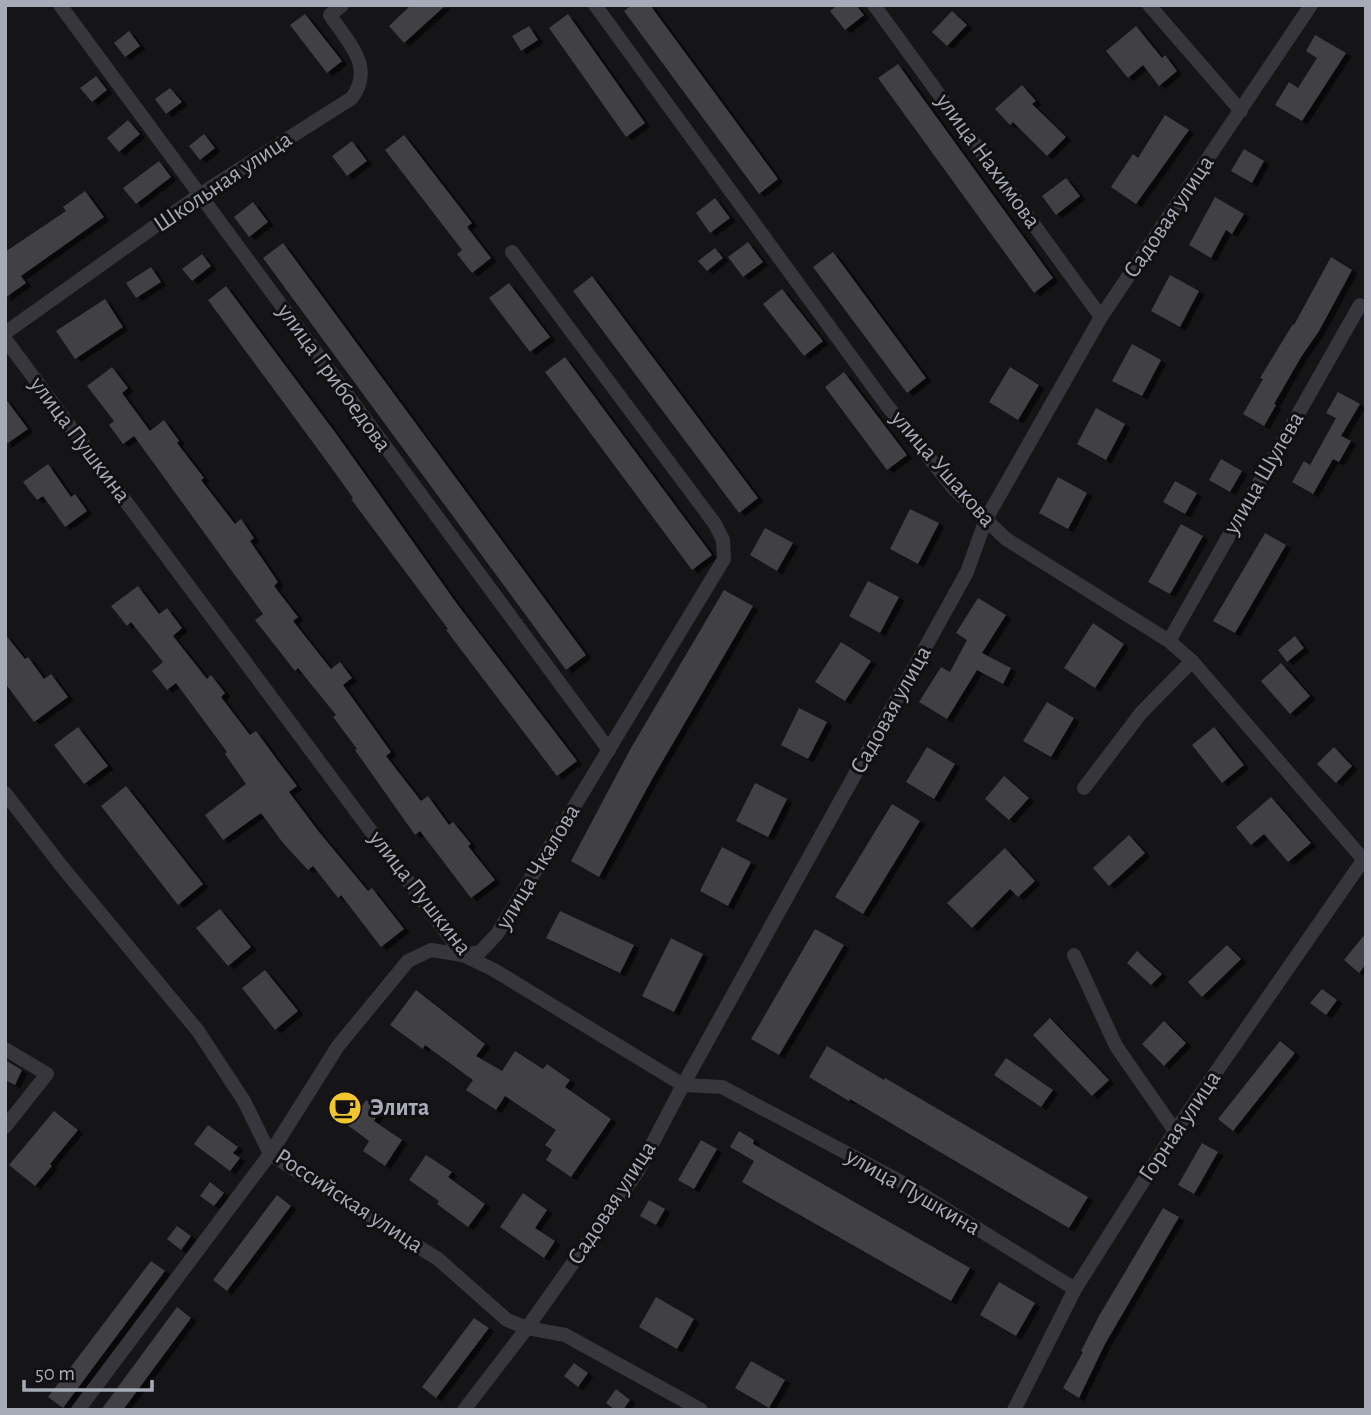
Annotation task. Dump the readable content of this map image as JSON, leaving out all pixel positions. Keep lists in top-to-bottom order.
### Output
{
  "streets": {
    "street": [
      "улица Нахимова",
      "Школьная улица",
      "Садовая улица",
      "улица Грибоедова",
      "улица Пушкина",
      "улица Ушакова",
      "улица Шулева",
      "улица Чкалова",
      "Горная улица",
      "Российская улица"
    ]
  },
  "crossings": [
    ["улица Нахимова", "Садовая улица"],
    ["Школьная улица", "улица Грибоедова"],
    ["Садовая улица", "улица Пушкина"],
    ["Садовая улица", "улица Ушакова"],
    ["Садовая улица", "Российская улица"],
    ["улица Грибоедова", "улица Чкалова"],
    ["улица Пушкина", "улица Чкалова"],
    ["улица Пушкина", "Горная улица"],
    ["улица Ушакова", "улица Шулева"],
    ["улица Ушакова", "Горная улица"]
  ],
  "places": {
    "cafe": ["Элита"]
  },
  "scale_bar": "50 m"
}
